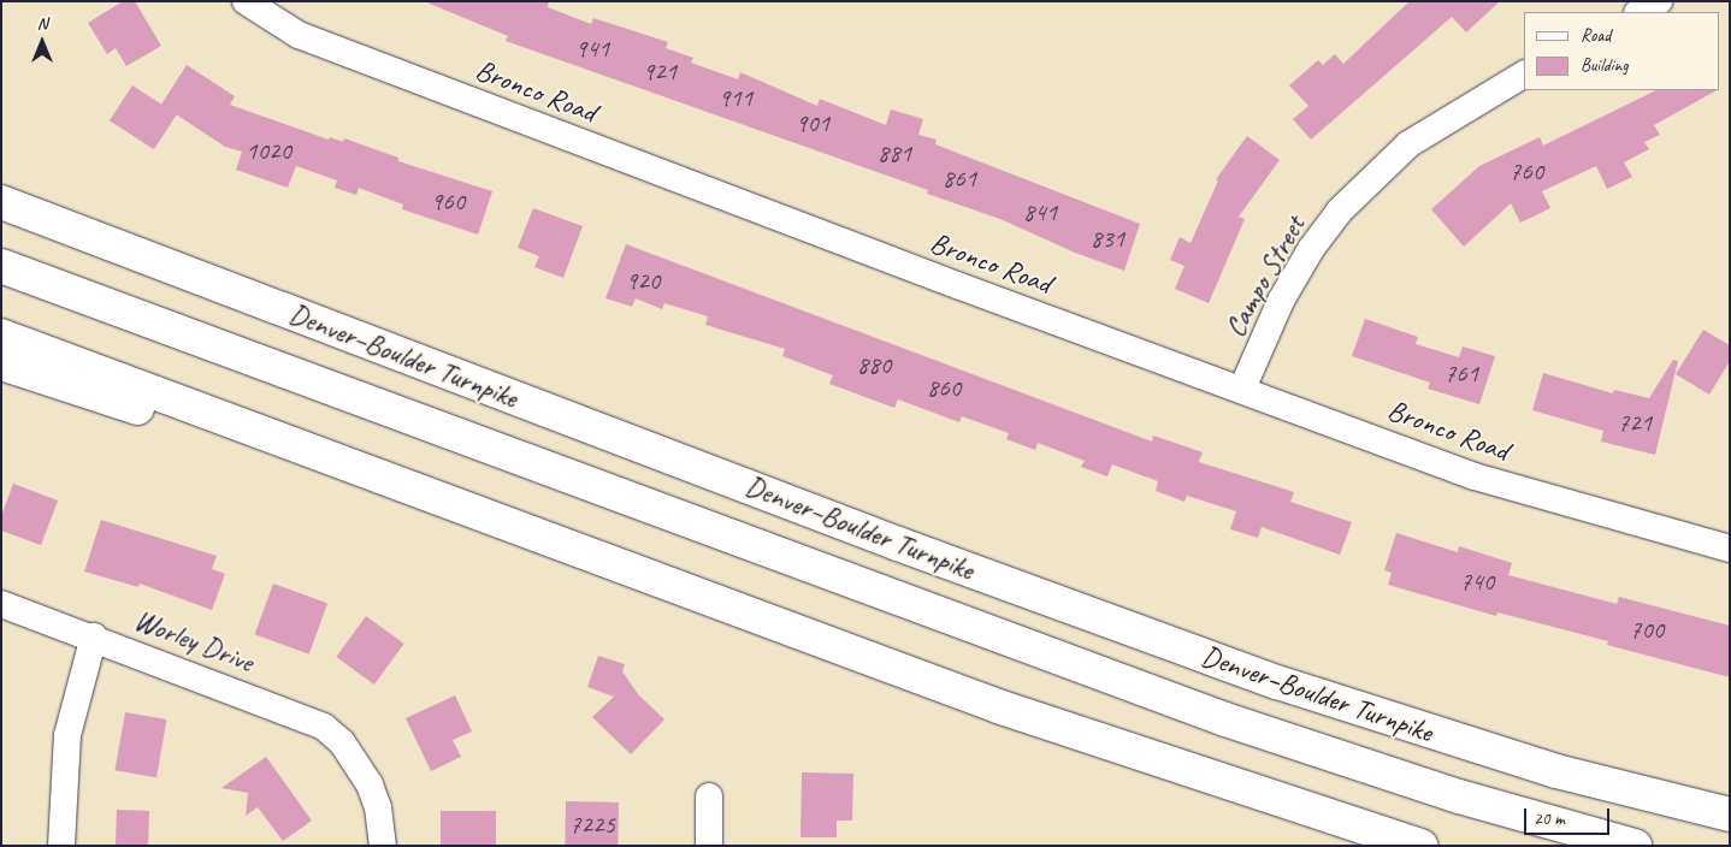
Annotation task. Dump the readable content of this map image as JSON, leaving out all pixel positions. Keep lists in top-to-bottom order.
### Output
{
  "streets": {
    "highway": ["Denver–Boulder Turnpike"],
    "street": ["Bronco Road", "Campo Street", "Worley Drive"]
  },
  "crossings": [
    ["Bronco Road", "Campo Street"]
  ],
  "house_numbers": [
    "941",
    "921",
    "911",
    "901",
    "1020",
    "881",
    "760",
    "861",
    "960",
    "841",
    "831",
    "920",
    "880",
    "761",
    "860",
    "721",
    "740",
    "700",
    "7225"
  ],
  "legend": ["Road", "Building"],
  "scale_bar": "20 m",
  "north": "top"
}
